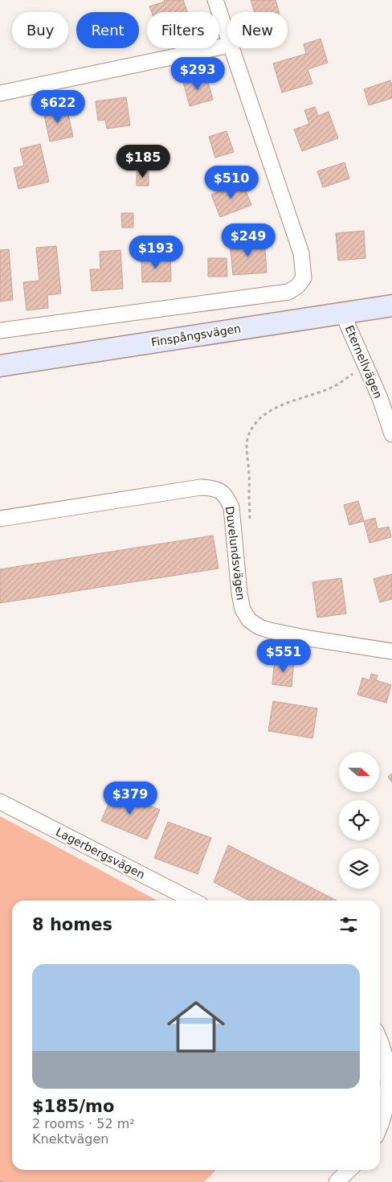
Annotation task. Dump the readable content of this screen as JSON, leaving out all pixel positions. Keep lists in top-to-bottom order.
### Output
{
  "streets": {
    "main road": ["Finspångsvägen"],
    "street": ["Eternellvägen", "Duvelundsvägen", "Lagerbergsvägen"]
  },
  "crossings": [
    ["Finspångsvägen", "Eternellvägen"]
  ],
  "north": "right",
  "page": {
    "chip": [
      "Buy",
      "Rent",
      "Filters",
      "New"
    ],
    "price": [
      "$293",
      "$622",
      "$185",
      "$510",
      "$249",
      "$193",
      "$551",
      "$379"
    ],
    "heading": "8 homes",
    "list": [
      {
        "name": "$185/mo",
        "note": "2 rooms · 52 m² · Knektvägen"
      }
    ]
  }
}
